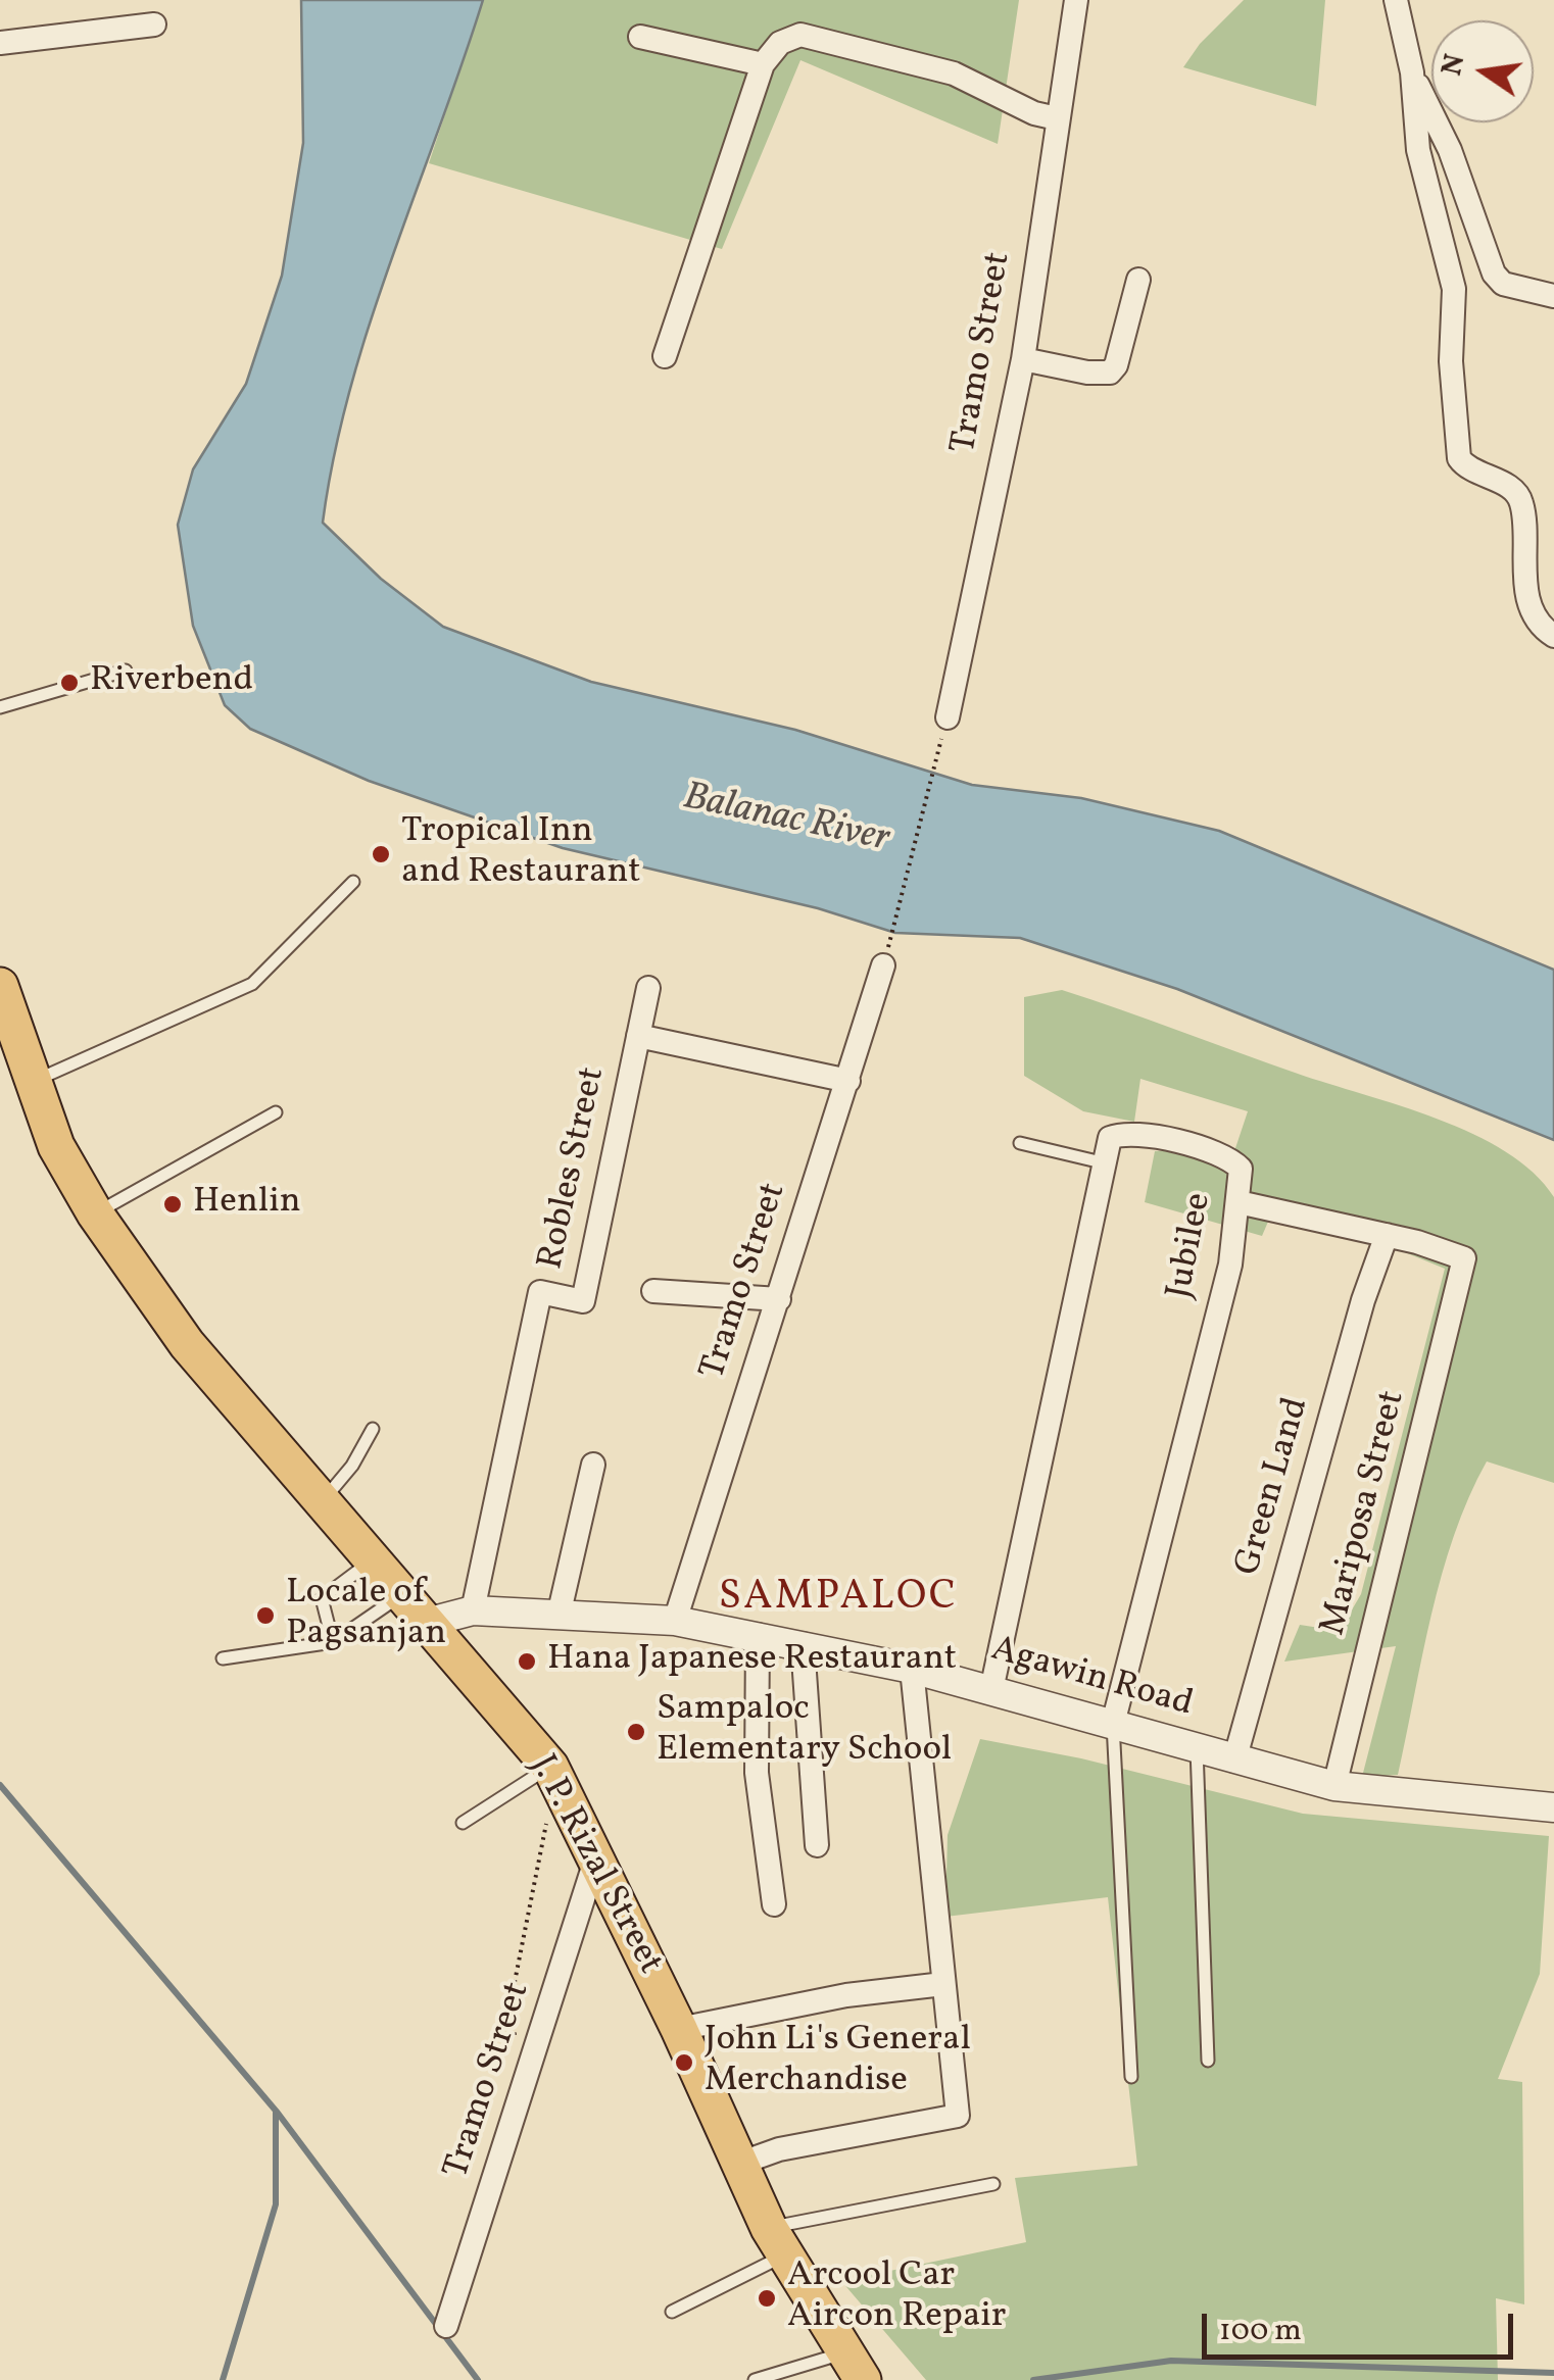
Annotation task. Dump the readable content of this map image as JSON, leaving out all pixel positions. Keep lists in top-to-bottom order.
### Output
{
  "streets": {
    "main road": ["J. P. Rizal Street"],
    "street": [
      "Tramo Street",
      "Robles Street",
      "Jubilee",
      "Green Land",
      "Mariposa Street",
      "Agawin Road"
    ]
  },
  "crossings": [
    ["Tramo Street", "Agawin Road"],
    ["Tramo Street", "J. P. Rizal Street"],
    ["Robles Street", "Agawin Road"],
    ["Jubilee", "Agawin Road"],
    ["Green Land", "Mariposa Street"],
    ["Green Land", "Agawin Road"],
    ["Mariposa Street", "Agawin Road"],
    ["Agawin Road", "J. P. Rizal Street"]
  ],
  "districts": ["SAMPALOC"],
  "water": ["Balanac River"],
  "places": [
    "Riverbend",
    "Tropical Inn and Restaurant",
    "Henlin",
    "Locale of Pagsanjan",
    "Hana Japanese Restaurant",
    "Sampaloc Elementary School",
    "John Li's General Merchandise",
    "Arcool Car Aircon Repair"
  ],
  "scale_bar": "100 m",
  "north": "left"
}
